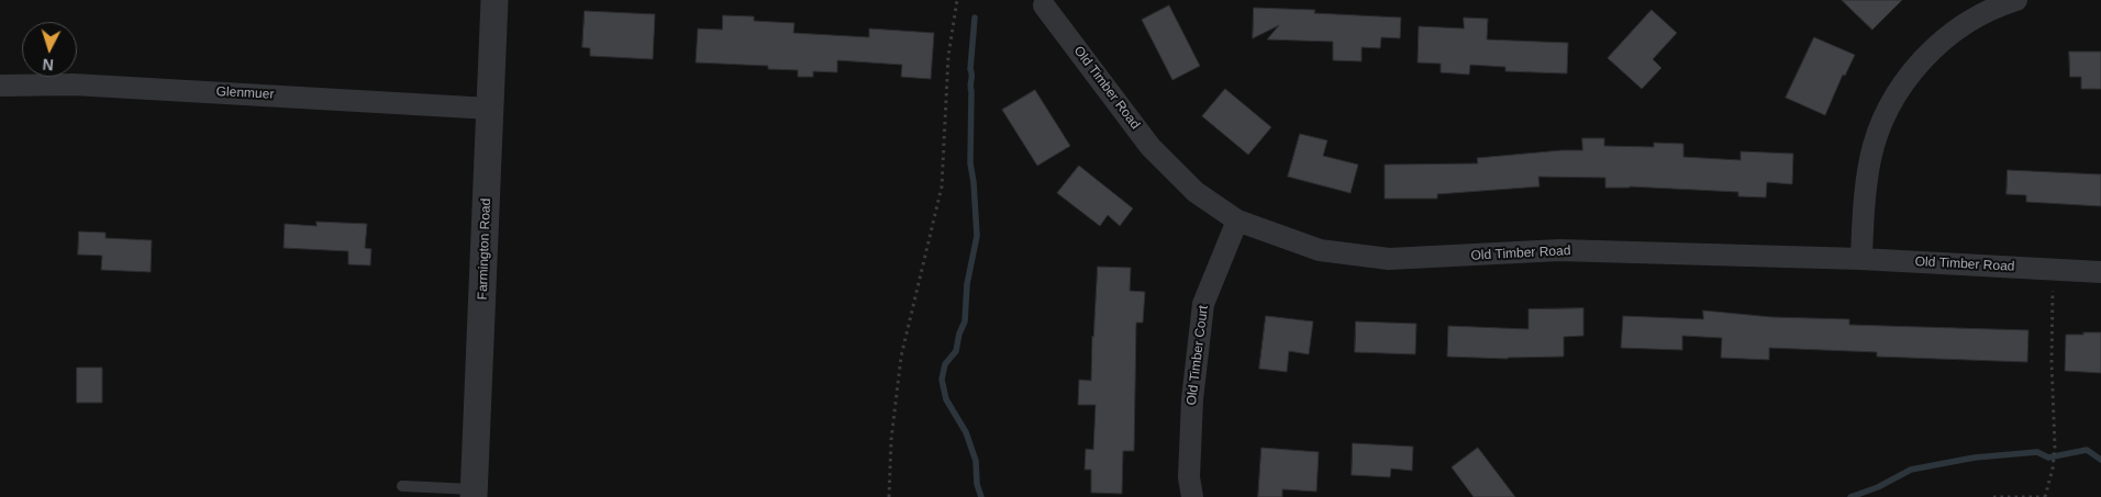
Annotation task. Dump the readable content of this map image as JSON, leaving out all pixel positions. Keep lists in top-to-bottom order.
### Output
{
  "streets": {
    "street": [
      "Old Timber Road",
      "Glenmuer",
      "Farmington Road",
      "Old Timber Court"
    ]
  },
  "crossings": [
    ["Old Timber Road", "Old Timber Court"],
    ["Glenmuer", "Farmington Road"]
  ],
  "north": "bottom"
}
